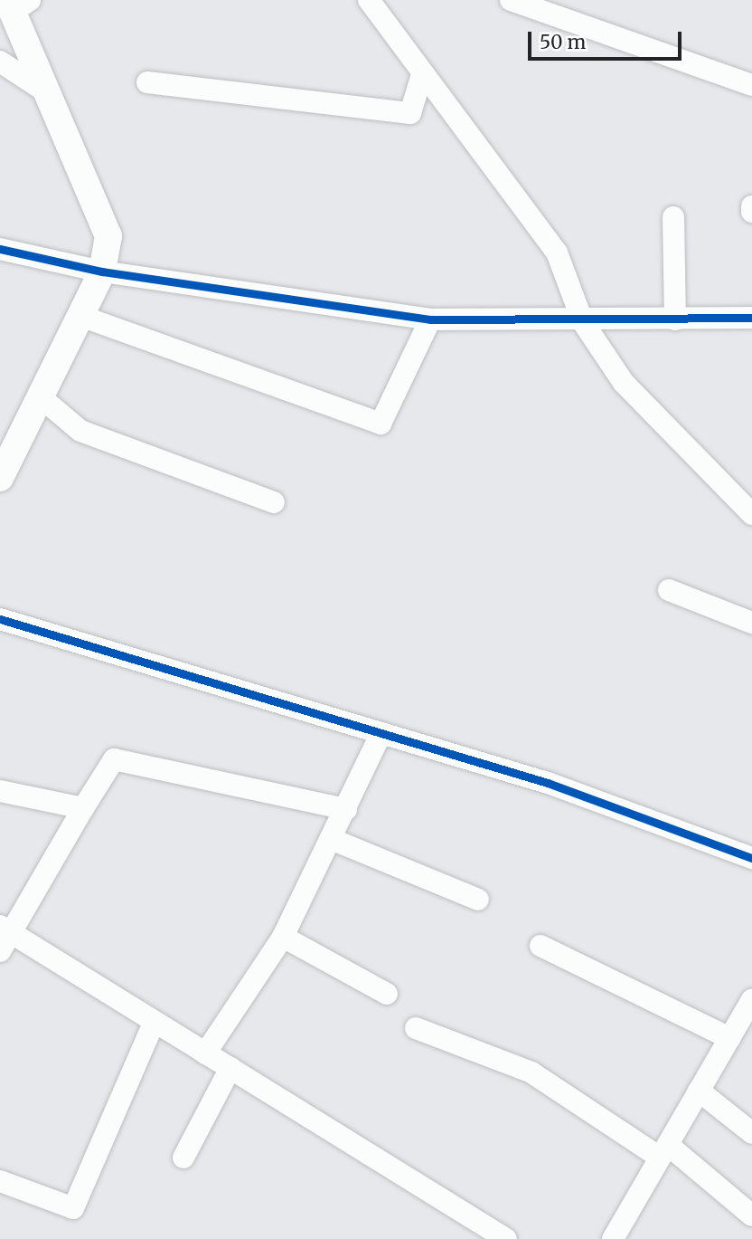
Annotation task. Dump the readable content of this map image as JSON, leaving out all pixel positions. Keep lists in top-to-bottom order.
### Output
{
  "scale_bar": "50 m"
}
